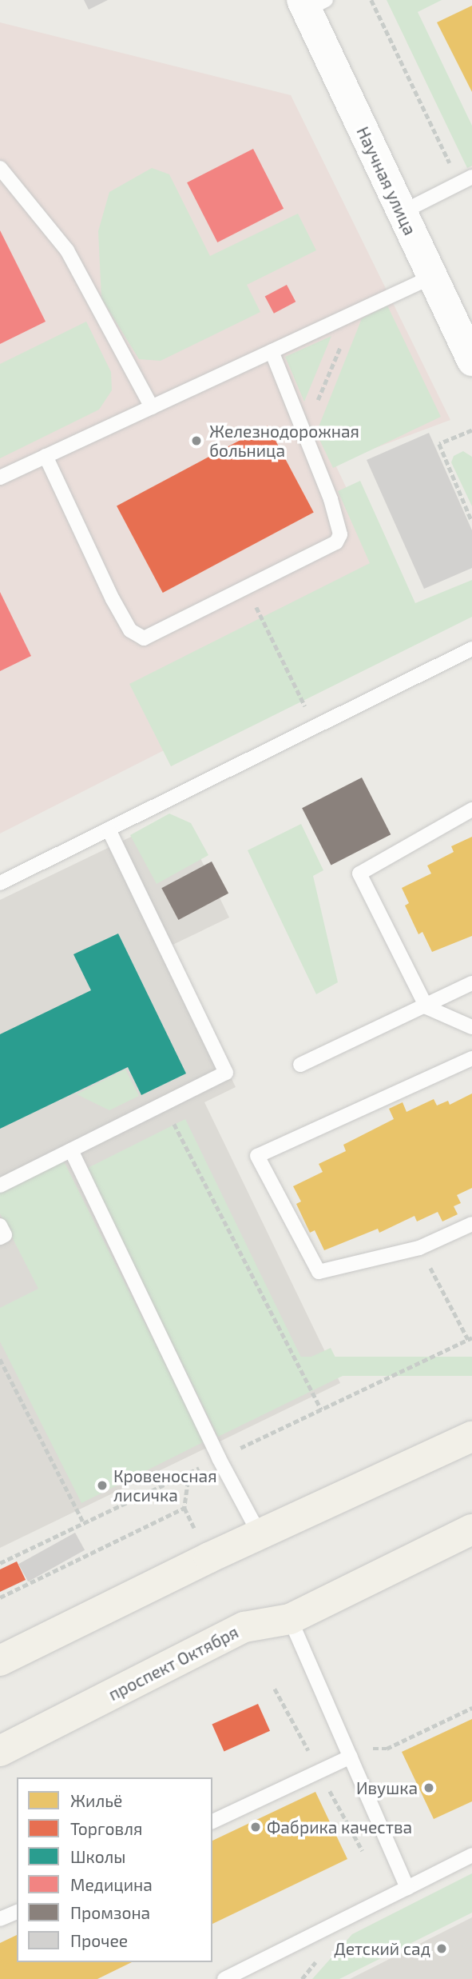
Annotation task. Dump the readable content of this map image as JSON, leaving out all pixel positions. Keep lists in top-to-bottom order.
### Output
{
  "streets": {
    "main road": ["проспект Октября"],
    "street": ["Научная улица"]
  },
  "places": [
    "Железнодорожная больница",
    "Кровеносная лисичка",
    "Ивушка",
    "Фабрика качества",
    "Детский сад"
  ],
  "legend": [
    "Жильё",
    "Торговля",
    "Школы",
    "Медицина",
    "Промзона",
    "Прочее"
  ]
}
